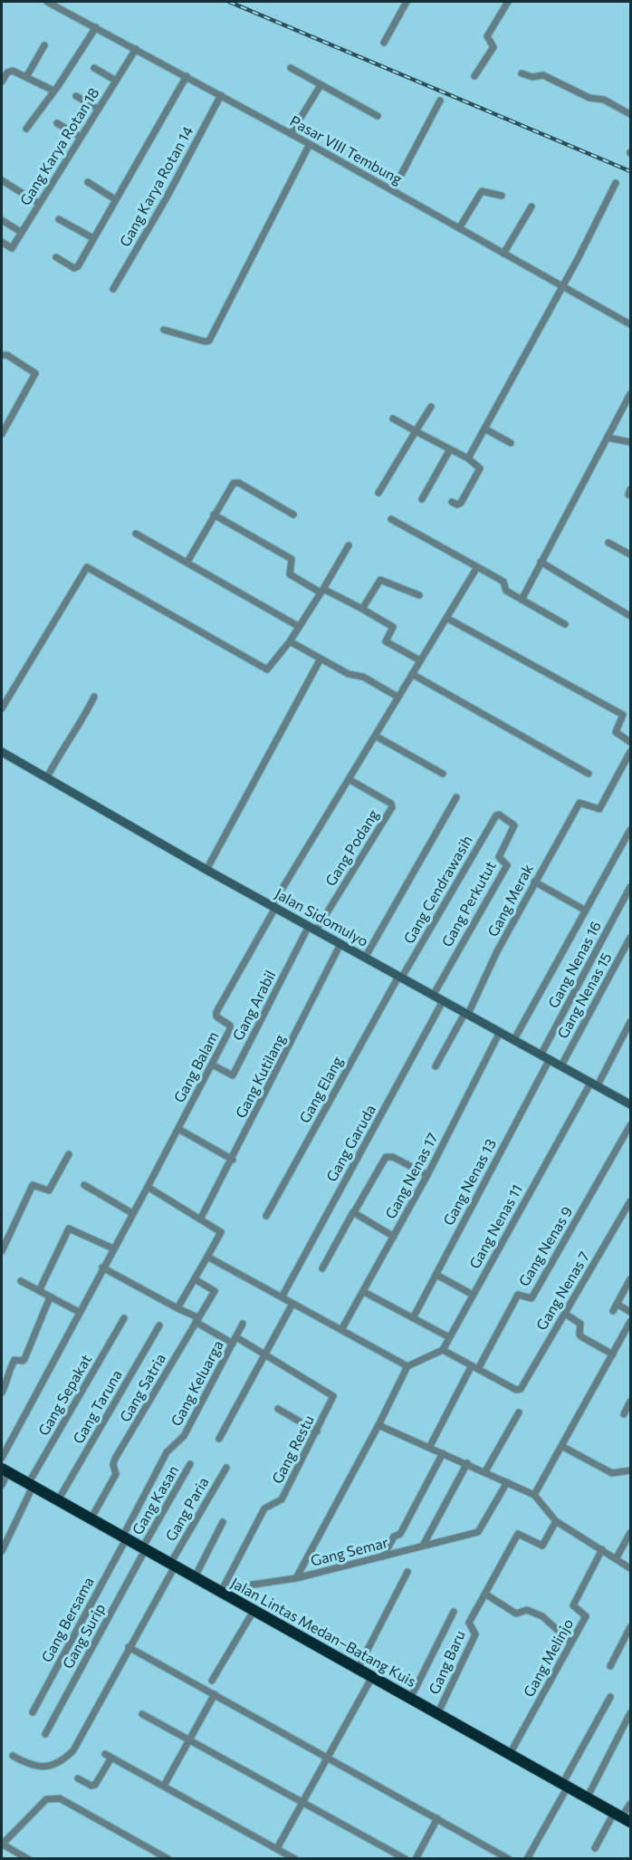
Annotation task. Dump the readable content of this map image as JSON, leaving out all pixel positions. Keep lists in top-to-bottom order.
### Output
{
  "streets": {
    "highway": ["Jalan Lintas Medan–Batang Kuis"],
    "street": [
      "Gang Karya Rotan 18",
      "Pasar VIII Tembung",
      "Gang Karya Rotan 14",
      "Gang Podang",
      "Gang Cendrawasih",
      "Gang Merak",
      "Gang Perkutut",
      "Jalan Sidomulyo",
      "Gang Nenas 16",
      "Gang Nenas 15",
      "Gang Arabil",
      "Gang Balam",
      "Gang Kutilang",
      "Gang Elang",
      "Gang Garuda",
      "Gang Nenas 17",
      "Gang Nenas 13",
      "Gang Nenas 11",
      "Gang Nenas 9",
      "Gang Nenas 7",
      "Gang Keluarga",
      "Gang Satria",
      "Gang Sepakat",
      "Gang Taruna",
      "Gang Restu",
      "Gang Kasan",
      "Gang Paria",
      "Gang Semar",
      "Gang Bersama",
      "Gang Surip",
      "Gang Melinjo",
      "Gang Baru"
    ]
  },
  "crossings": [
    ["Gang Karya Rotan 18", "Pasar VIII Tembung"],
    ["Pasar VIII Tembung", "Gang Karya Rotan 14"],
    ["Gang Podang", "Jalan Sidomulyo"],
    ["Gang Podang", "Gang Arabil"],
    ["Gang Cendrawasih", "Gang Perkutut"],
    ["Gang Cendrawasih", "Jalan Sidomulyo"],
    ["Gang Cendrawasih", "Gang Elang"],
    ["Gang Merak", "Jalan Sidomulyo"],
    ["Gang Perkutut", "Jalan Sidomulyo"],
    ["Jalan Sidomulyo", "Gang Nenas 16"],
    ["Jalan Sidomulyo", "Gang Nenas 15"],
    ["Jalan Sidomulyo", "Gang Arabil"],
    ["Jalan Sidomulyo", "Gang Balam"],
    ["Jalan Sidomulyo", "Gang Kutilang"],
    ["Jalan Sidomulyo", "Gang Elang"],
    ["Jalan Sidomulyo", "Gang Garuda"],
    ["Jalan Sidomulyo", "Gang Nenas 17"],
    ["Jalan Sidomulyo", "Gang Nenas 13"],
    ["Jalan Sidomulyo", "Gang Nenas 11"],
    ["Gang Arabil", "Gang Balam"],
    ["Gang Nenas 9", "Gang Nenas 7"],
    ["Gang Keluarga", "Gang Bersama"],
    ["Gang Keluarga", "Jalan Lintas Medan–Batang Kuis"],
    ["Gang Satria", "Jalan Lintas Medan–Batang Kuis"],
    ["Gang Sepakat", "Jalan Lintas Medan–Batang Kuis"],
    ["Gang Taruna", "Jalan Lintas Medan–Batang Kuis"],
    ["Gang Restu", "Gang Semar"],
    ["Gang Restu", "Jalan Lintas Medan–Batang Kuis"],
    ["Gang Kasan", "Jalan Lintas Medan–Batang Kuis"],
    ["Gang Kasan", "Gang Surip"],
    ["Gang Paria", "Jalan Lintas Medan–Batang Kuis"],
    ["Gang Semar", "Jalan Lintas Medan–Batang Kuis"],
    ["Gang Bersama", "Jalan Lintas Medan–Batang Kuis"],
    ["Jalan Lintas Medan–Batang Kuis", "Gang Surip"],
    ["Jalan Lintas Medan–Batang Kuis", "Gang Melinjo"],
    ["Jalan Lintas Medan–Batang Kuis", "Gang Baru"]
  ]
}
